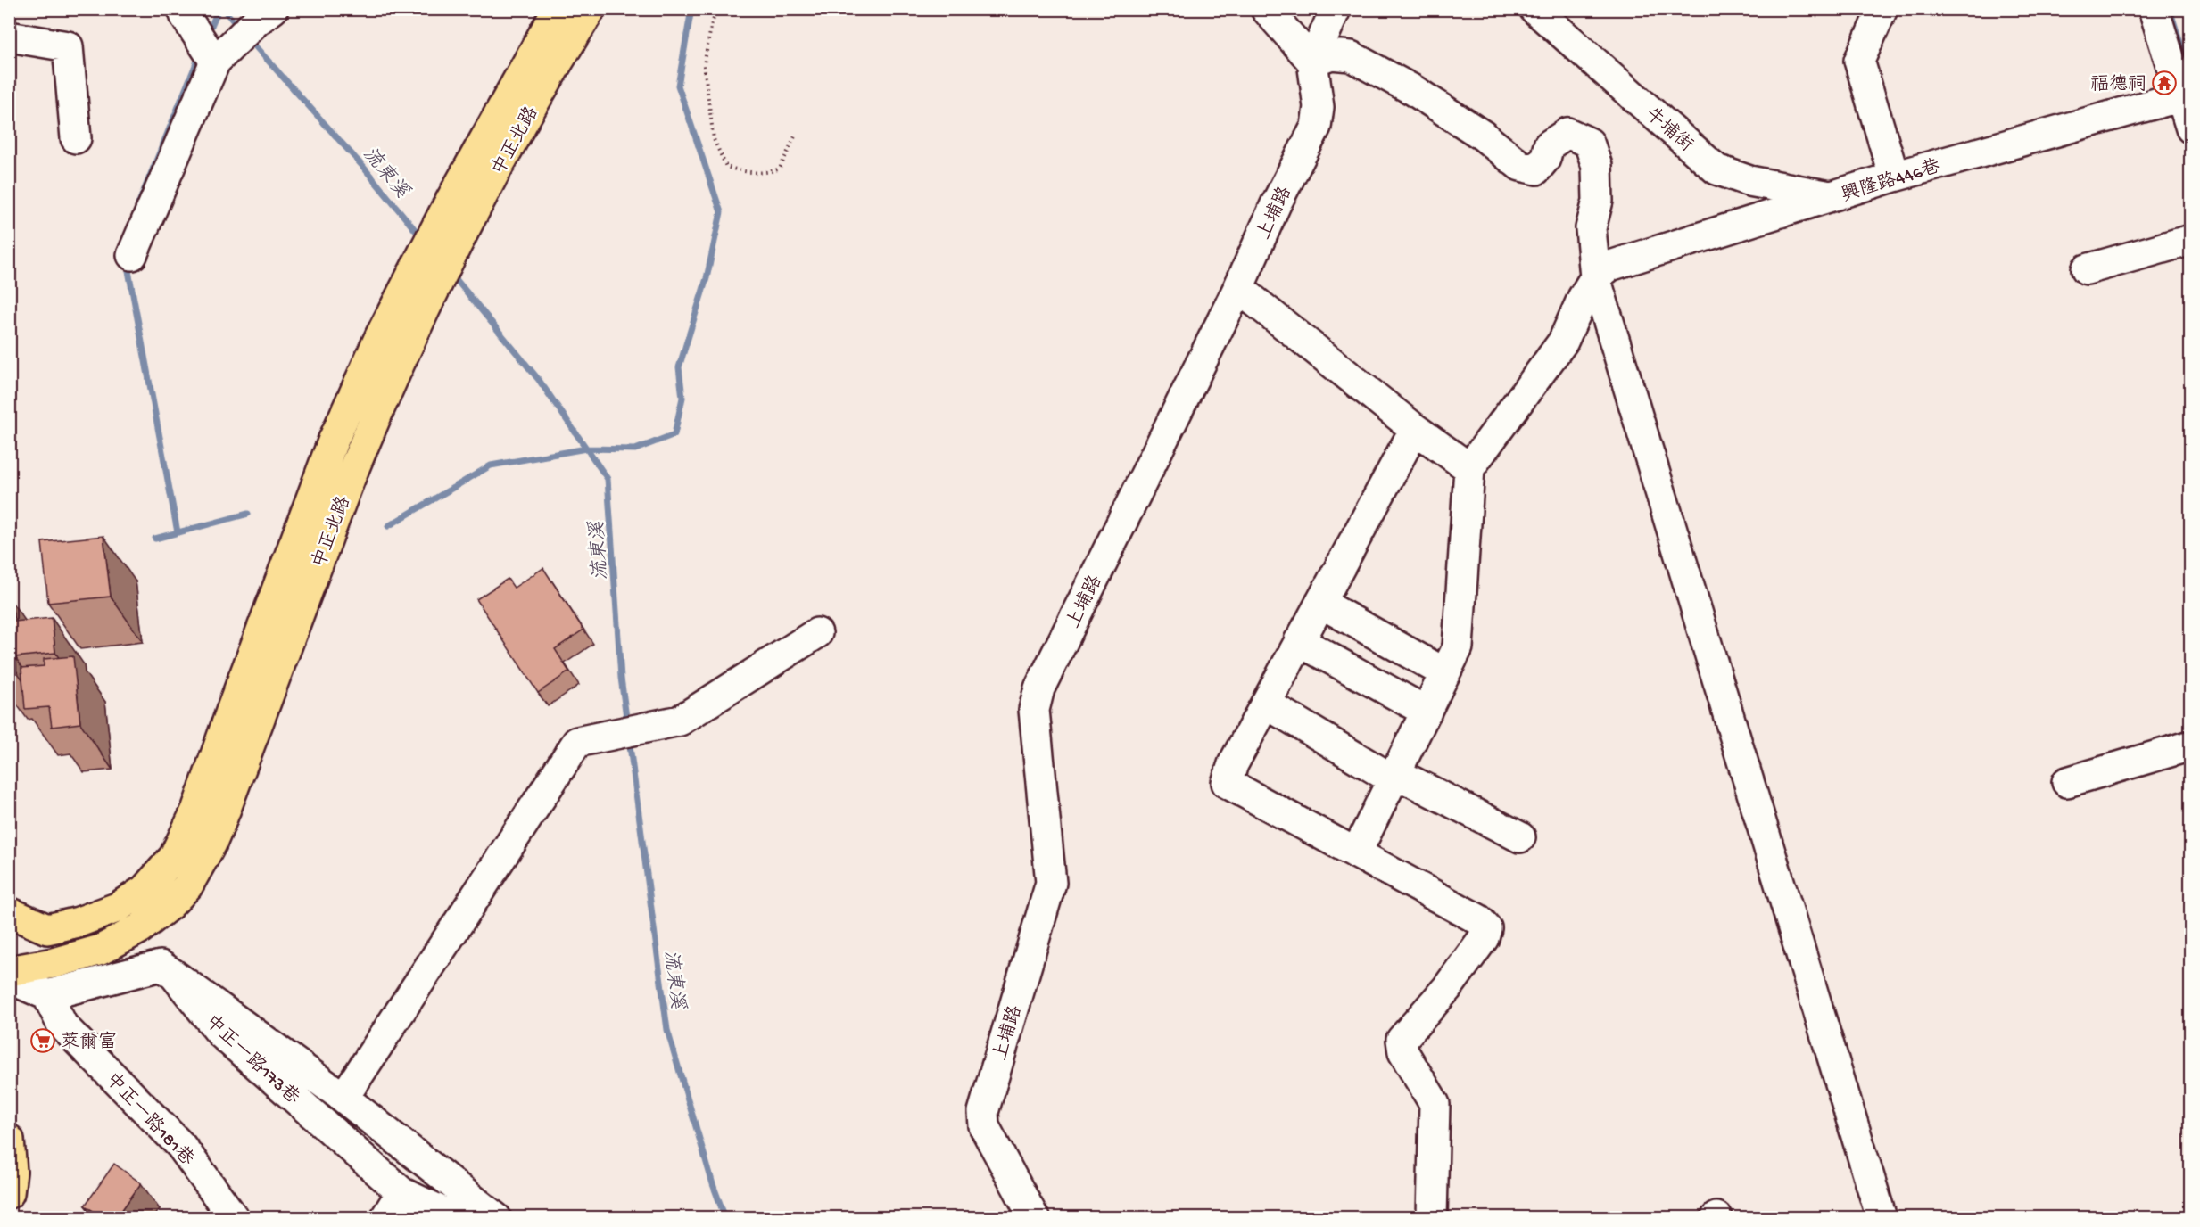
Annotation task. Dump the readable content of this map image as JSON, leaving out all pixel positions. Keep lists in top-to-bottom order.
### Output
{
  "streets": {
    "main road": ["中正北路"],
    "street": [
      "牛埔街",
      "興隆路446巷",
      "上埔路",
      "中正一路173巷",
      "中正一路181巷"
    ]
  },
  "crossings": [
    ["牛埔街", "興隆路446巷"]
  ],
  "water": ["流東溪"],
  "places": {
    "temple": ["福德祠"],
    "supermarket": ["萊爾富"]
  }
}
